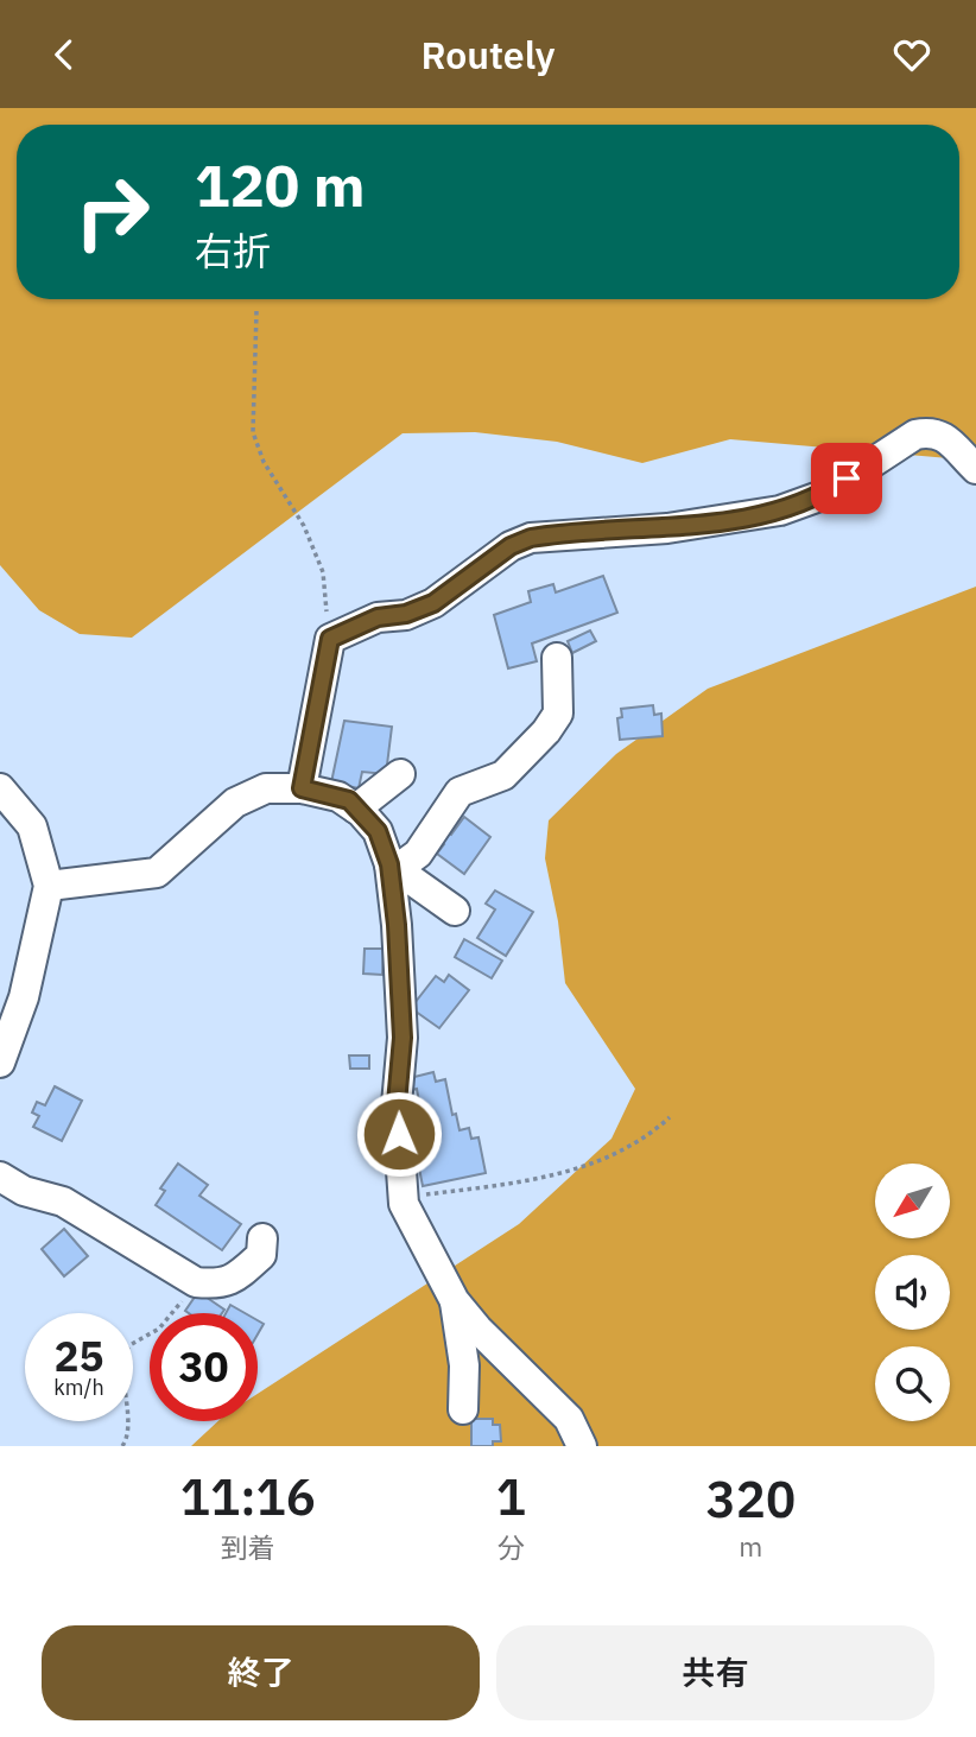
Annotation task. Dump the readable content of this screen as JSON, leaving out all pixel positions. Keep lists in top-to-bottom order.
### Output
{
  "north": "bottom left",
  "page": {
    "header": "Routely",
    "turn": ["120 m", "右折"],
    "speed": "25 km/h",
    "limit": "30",
    "eta": [
      "11:16",
      "到着",
      "1",
      "分",
      "320",
      "m"
    ],
    "buttons": ["終了", "共有"]
  }
}
